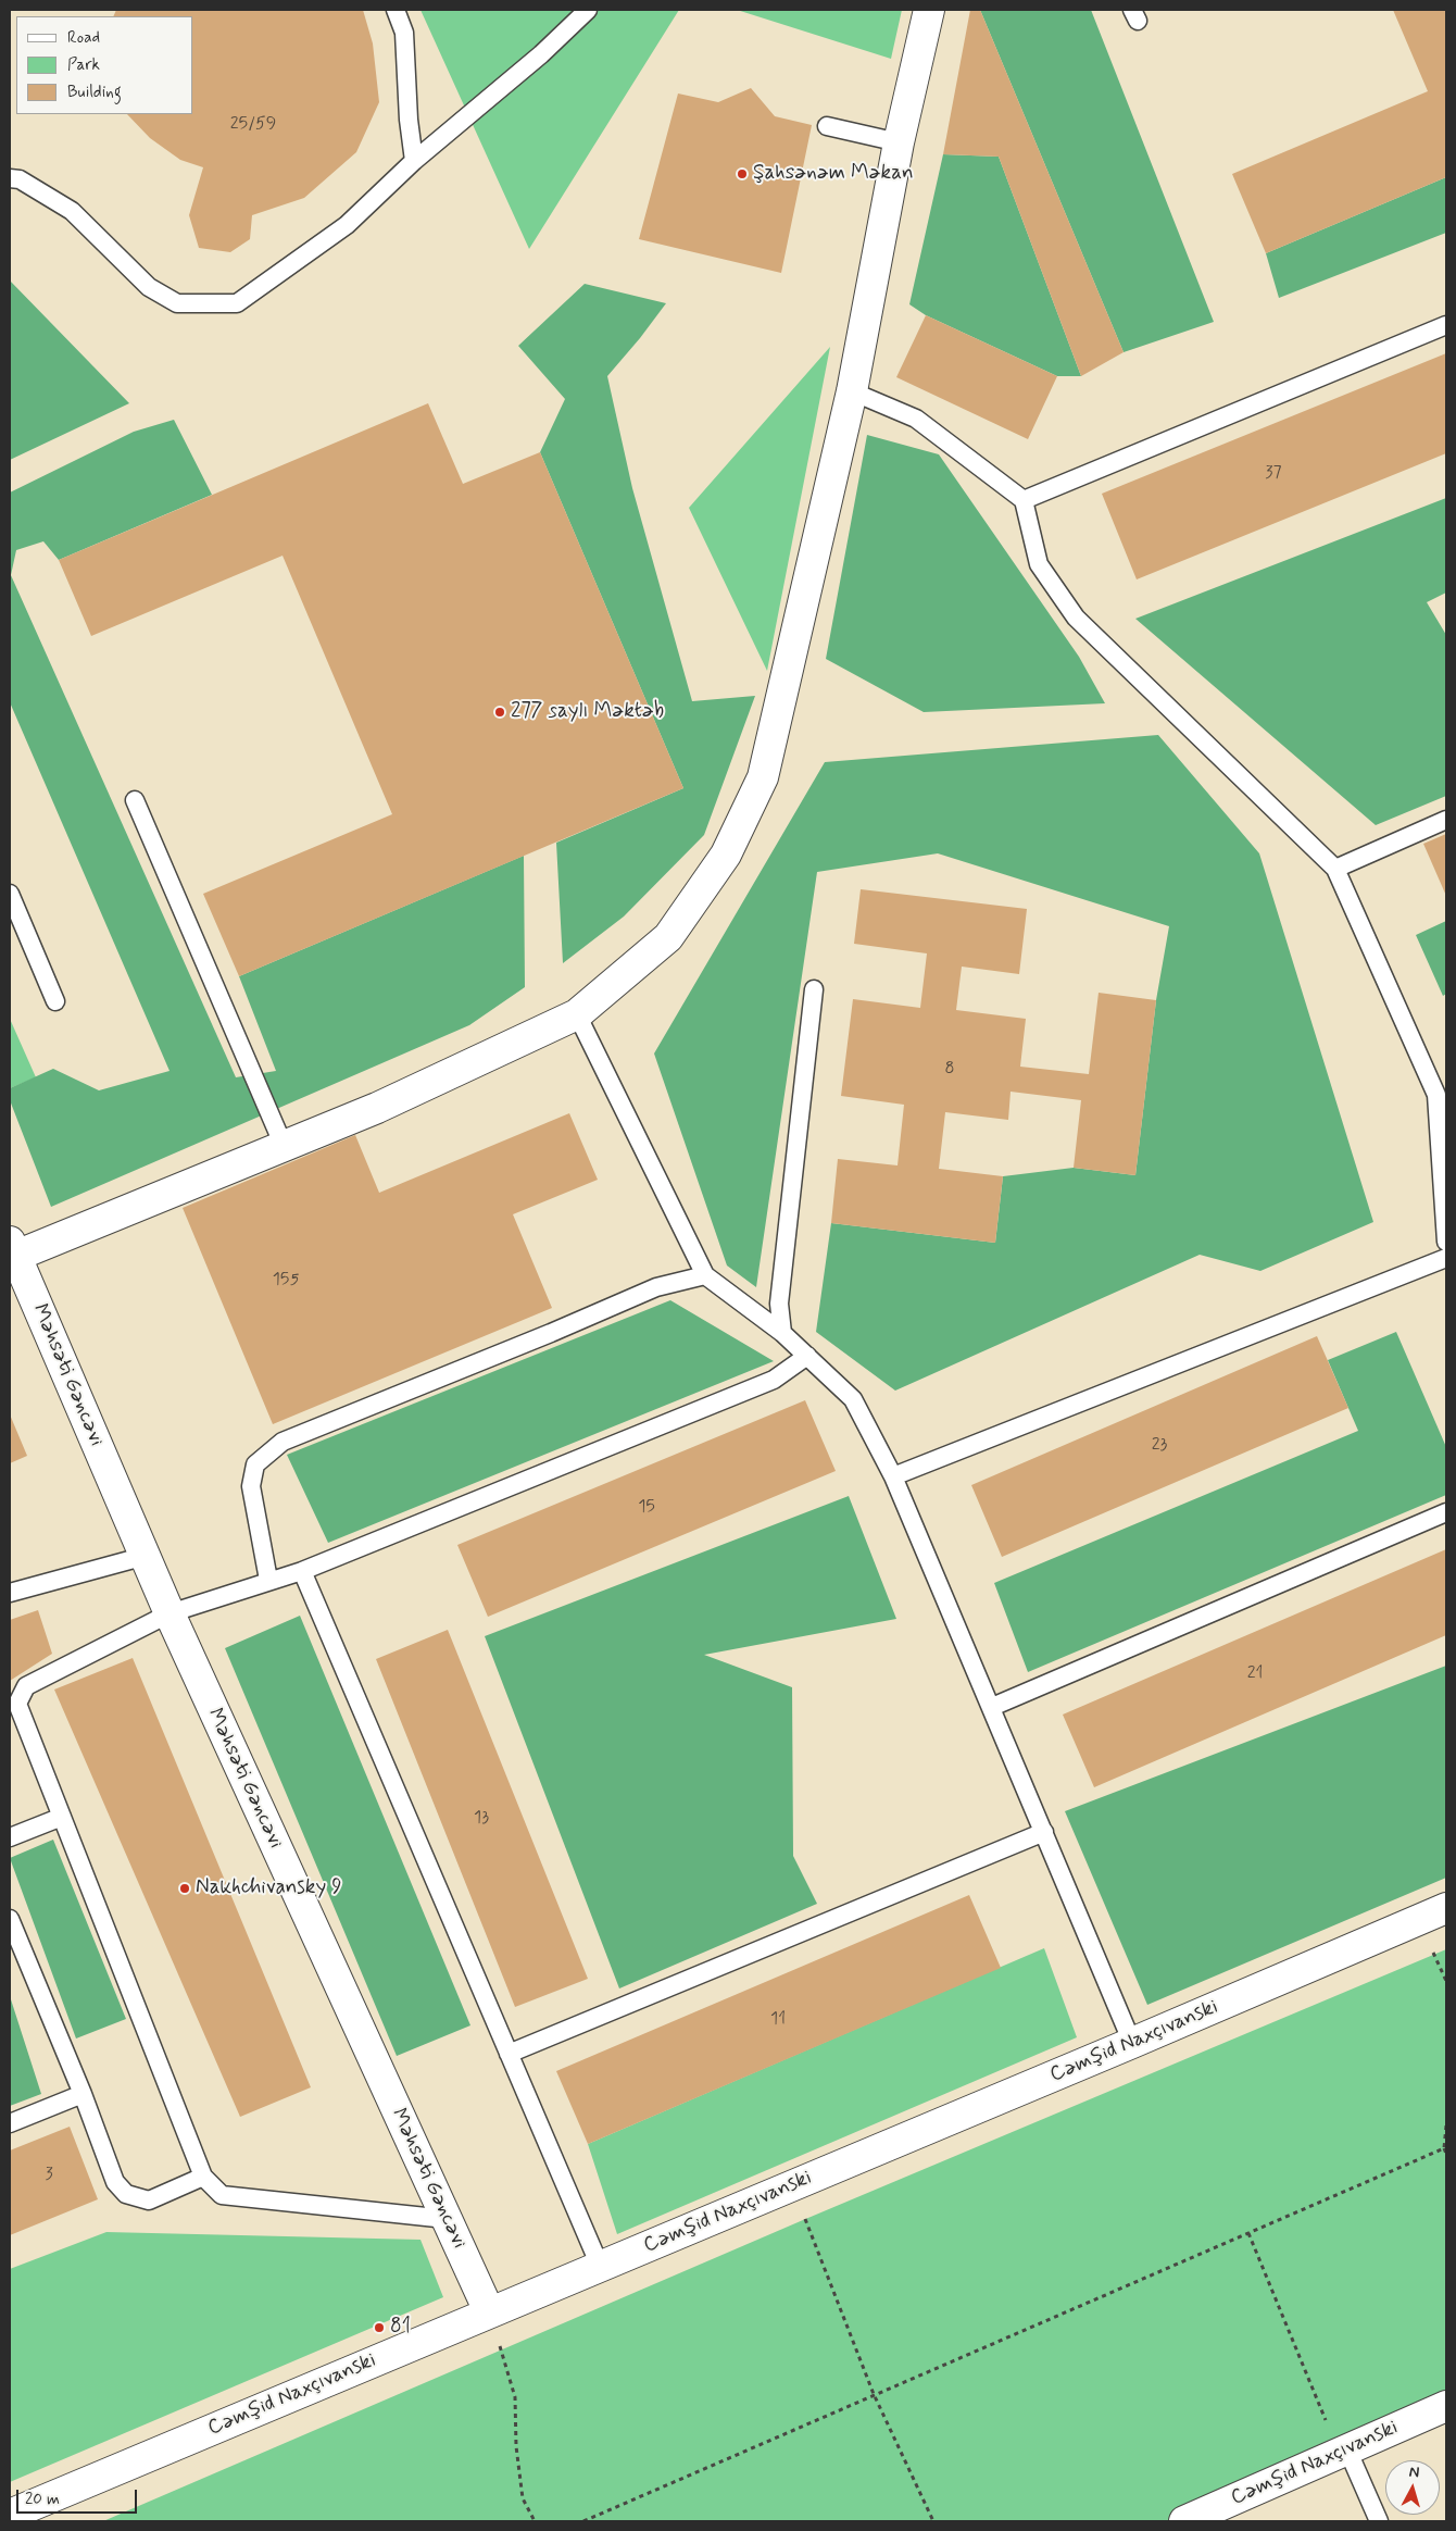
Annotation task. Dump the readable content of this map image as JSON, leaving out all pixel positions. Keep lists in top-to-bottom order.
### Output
{
  "streets": {
    "street": ["Məhsəti Gəncəvi", "Cəmşid Naxçıvanski"]
  },
  "crossings": [
    ["Məhsəti Gəncəvi", "Cəmşid Naxçıvanski"]
  ],
  "places": [
    "Şahsənəm Məkan",
    "277 saylı Məktəb",
    "Nakhchivansky 9",
    "81"
  ],
  "house_numbers": [
    "25/59",
    "37",
    "8",
    "155",
    "23",
    "15",
    "21",
    "13",
    "11",
    "3"
  ],
  "legend": ["Road", "Park", "Building"],
  "scale_bar": "20 m",
  "north": "top"
}
